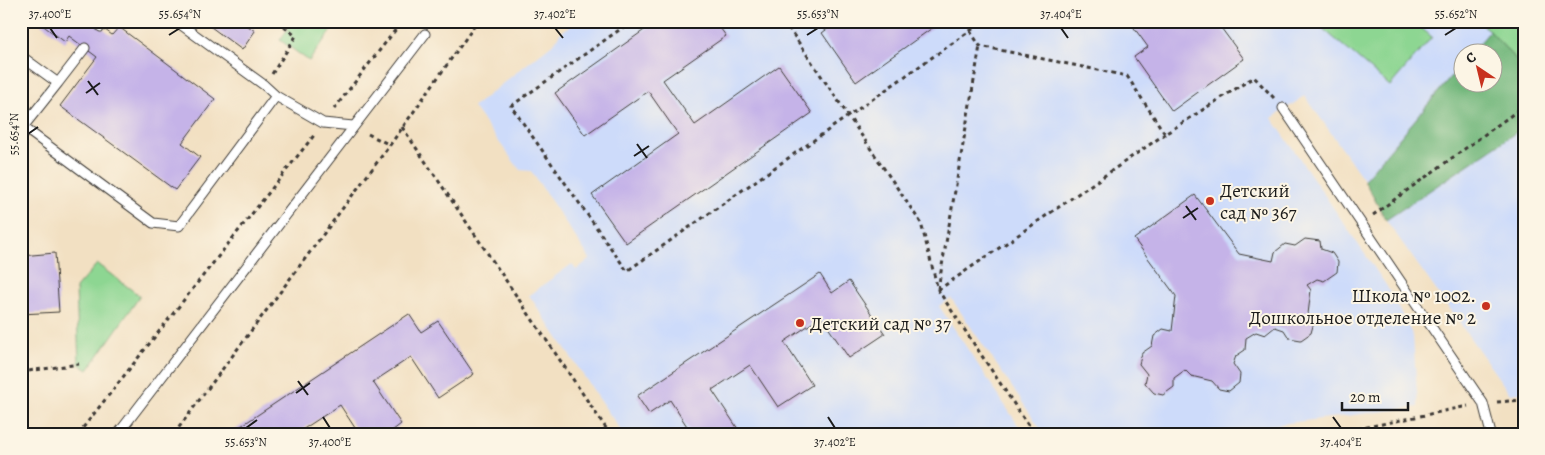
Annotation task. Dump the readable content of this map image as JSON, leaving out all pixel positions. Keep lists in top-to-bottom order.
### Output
{
  "places": ["Детский сад № 367", "Школа № 1002. Дошкольное отделение № 2", "Детский сад № 37"],
  "scale_bar": "20 m",
  "north": "top left",
  "coordinates": [
    "37.400°E",
    "55.654°N",
    "37.402°E",
    "55.653°N",
    "37.404°E",
    "55.652°N"
  ]
}
